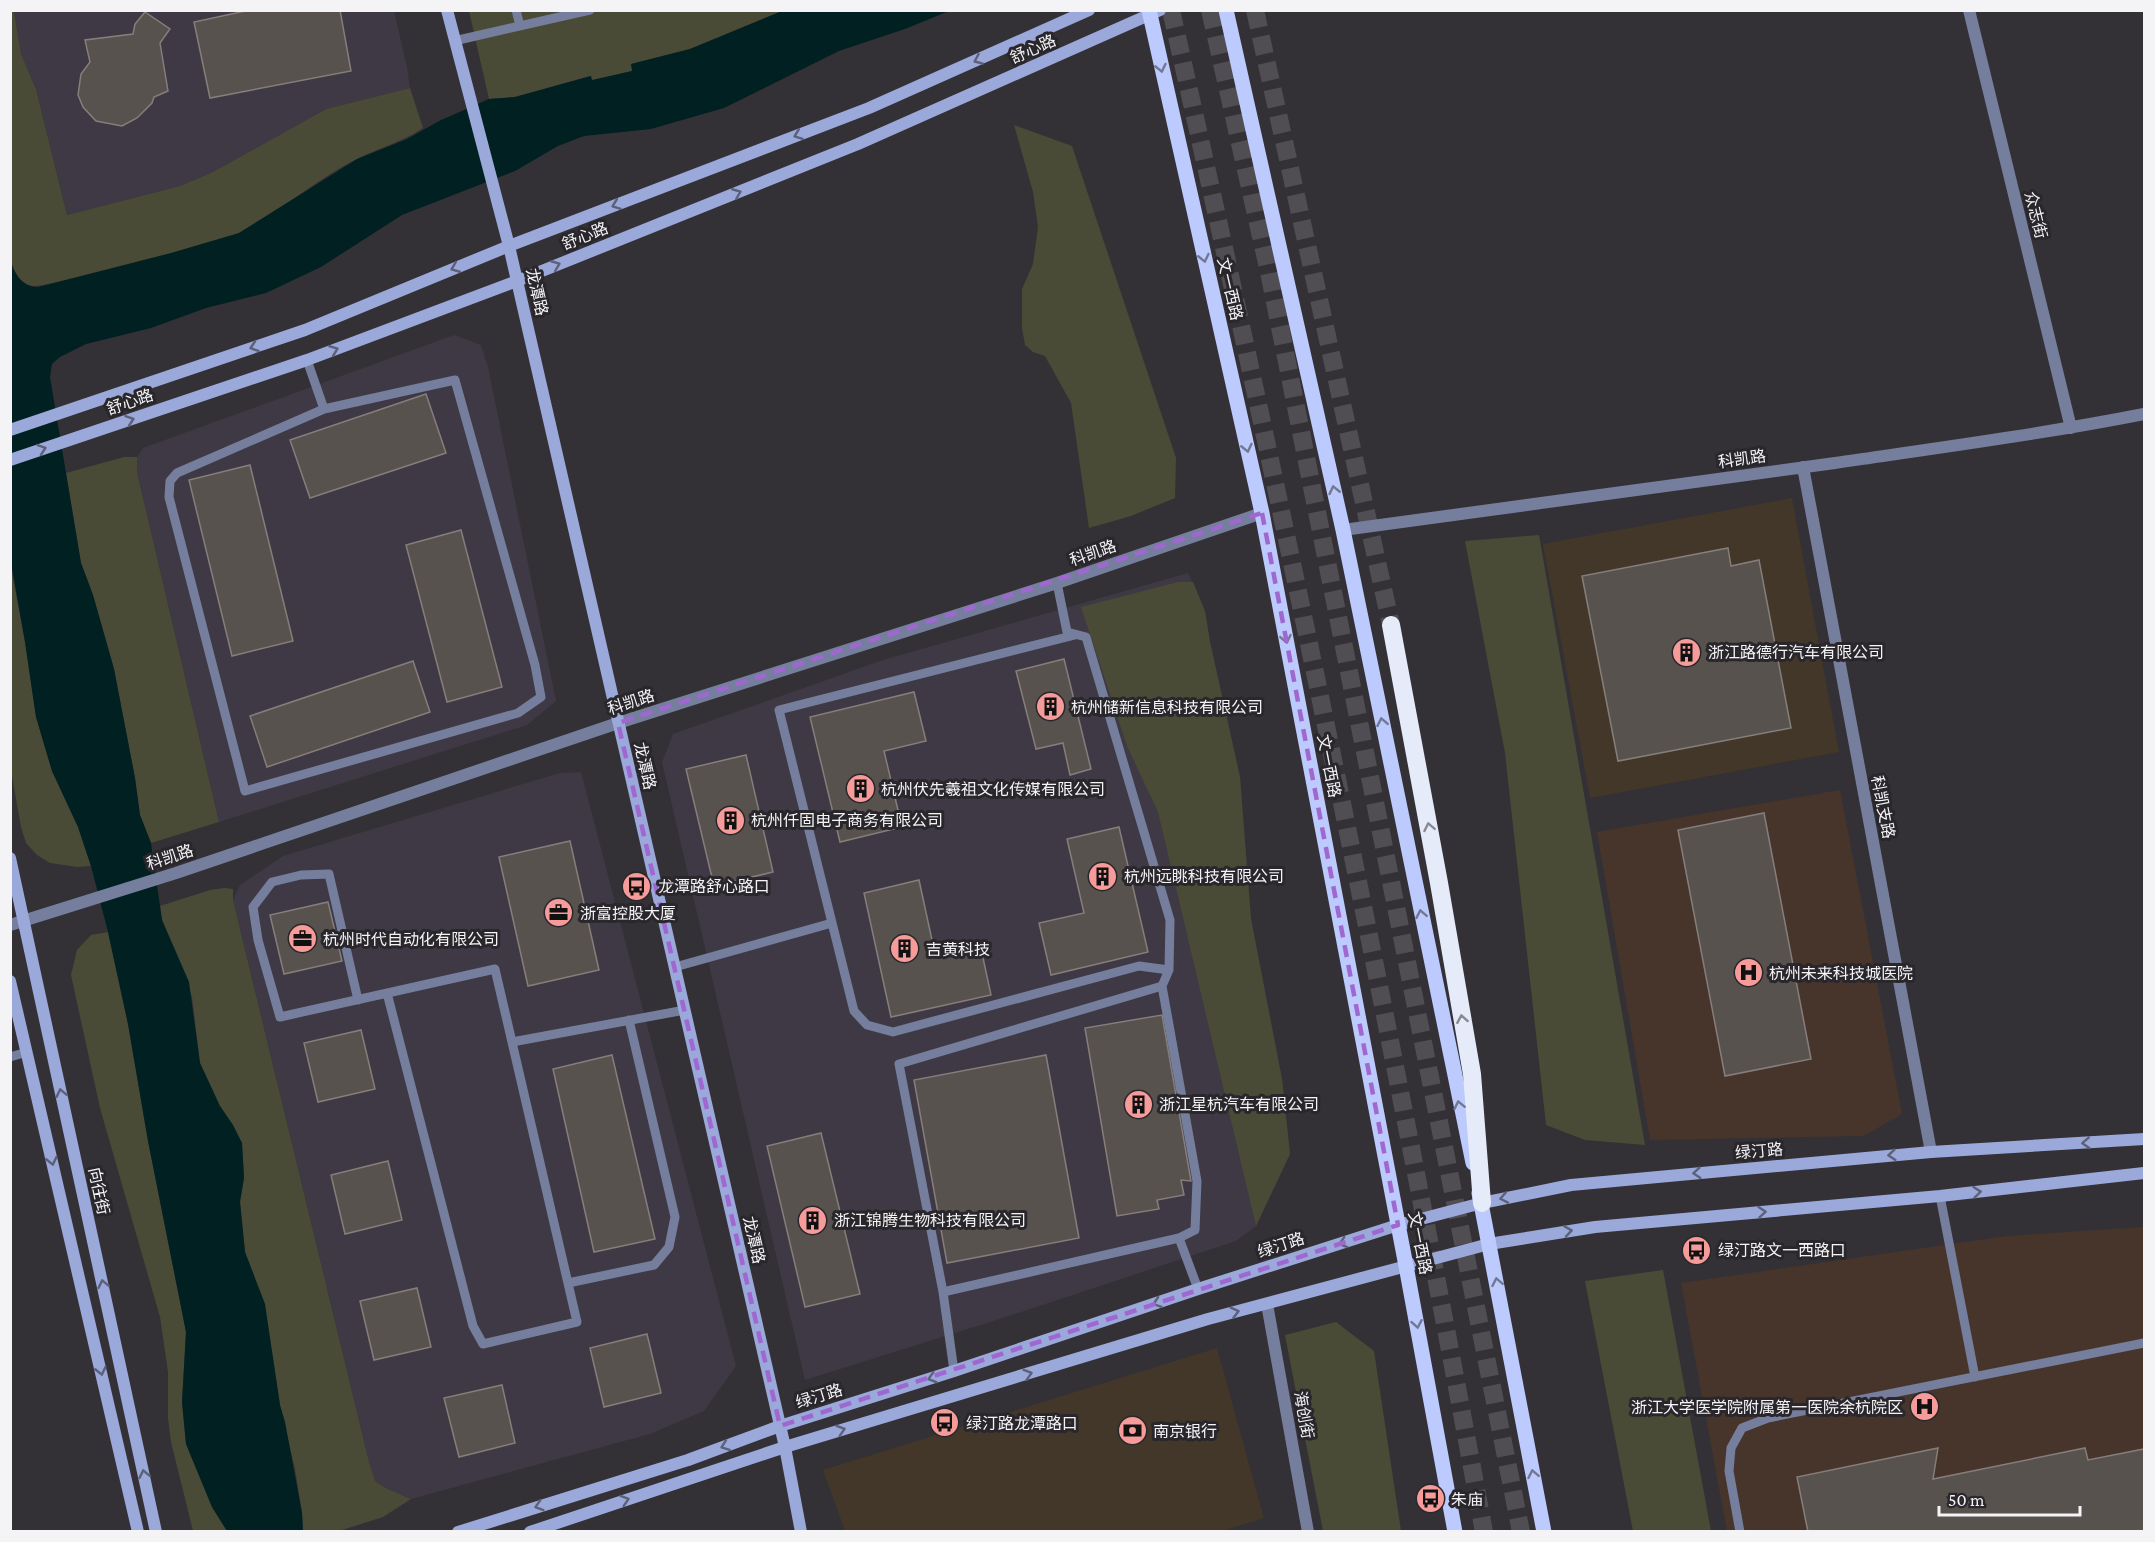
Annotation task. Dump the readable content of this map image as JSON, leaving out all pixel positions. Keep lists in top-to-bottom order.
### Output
{
  "streets": {
    "main road": ["文一西路"],
    "street": [
      "舒心路",
      "众志街",
      "龙潭路",
      "科凯路",
      "科凯支路",
      "绿汀路",
      "向往街",
      "海创街"
    ]
  },
  "crossings": [
    ["舒心路", "文一西路"],
    ["舒心路", "龙潭路"],
    ["众志街", "科凯路"],
    ["文一西路", "科凯路"],
    ["文一西路", "绿汀路"],
    ["龙潭路", "科凯路"],
    ["龙潭路", "绿汀路"],
    ["科凯路", "科凯支路"],
    ["科凯路", "向往街"],
    ["科凯支路", "绿汀路"]
  ],
  "places": {
    "building": [
      "浙江路德行汽车有限公司",
      "杭州储新信息科技有限公司",
      "杭州伏先羲祖文化传媒有限公司",
      "杭州仟固电子商务有限公司",
      "杭州远眺科技有限公司",
      "吉黄科技",
      "浙江星杭汽车有限公司",
      "浙江锦腾生物科技有限公司"
    ],
    "bus stop": [
      "龙潭路舒心路口",
      "绿汀路文一西路口",
      "绿汀路龙潭路口",
      "朱庙"
    ],
    "office": ["浙富控股大厦", "杭州时代自动化有限公司"],
    "hospital": ["杭州未来科技城医院", "浙江大学医学院附属第一医院余杭院区"],
    "bank": ["南京银行"]
  },
  "scale_bar": "50 m"
}
